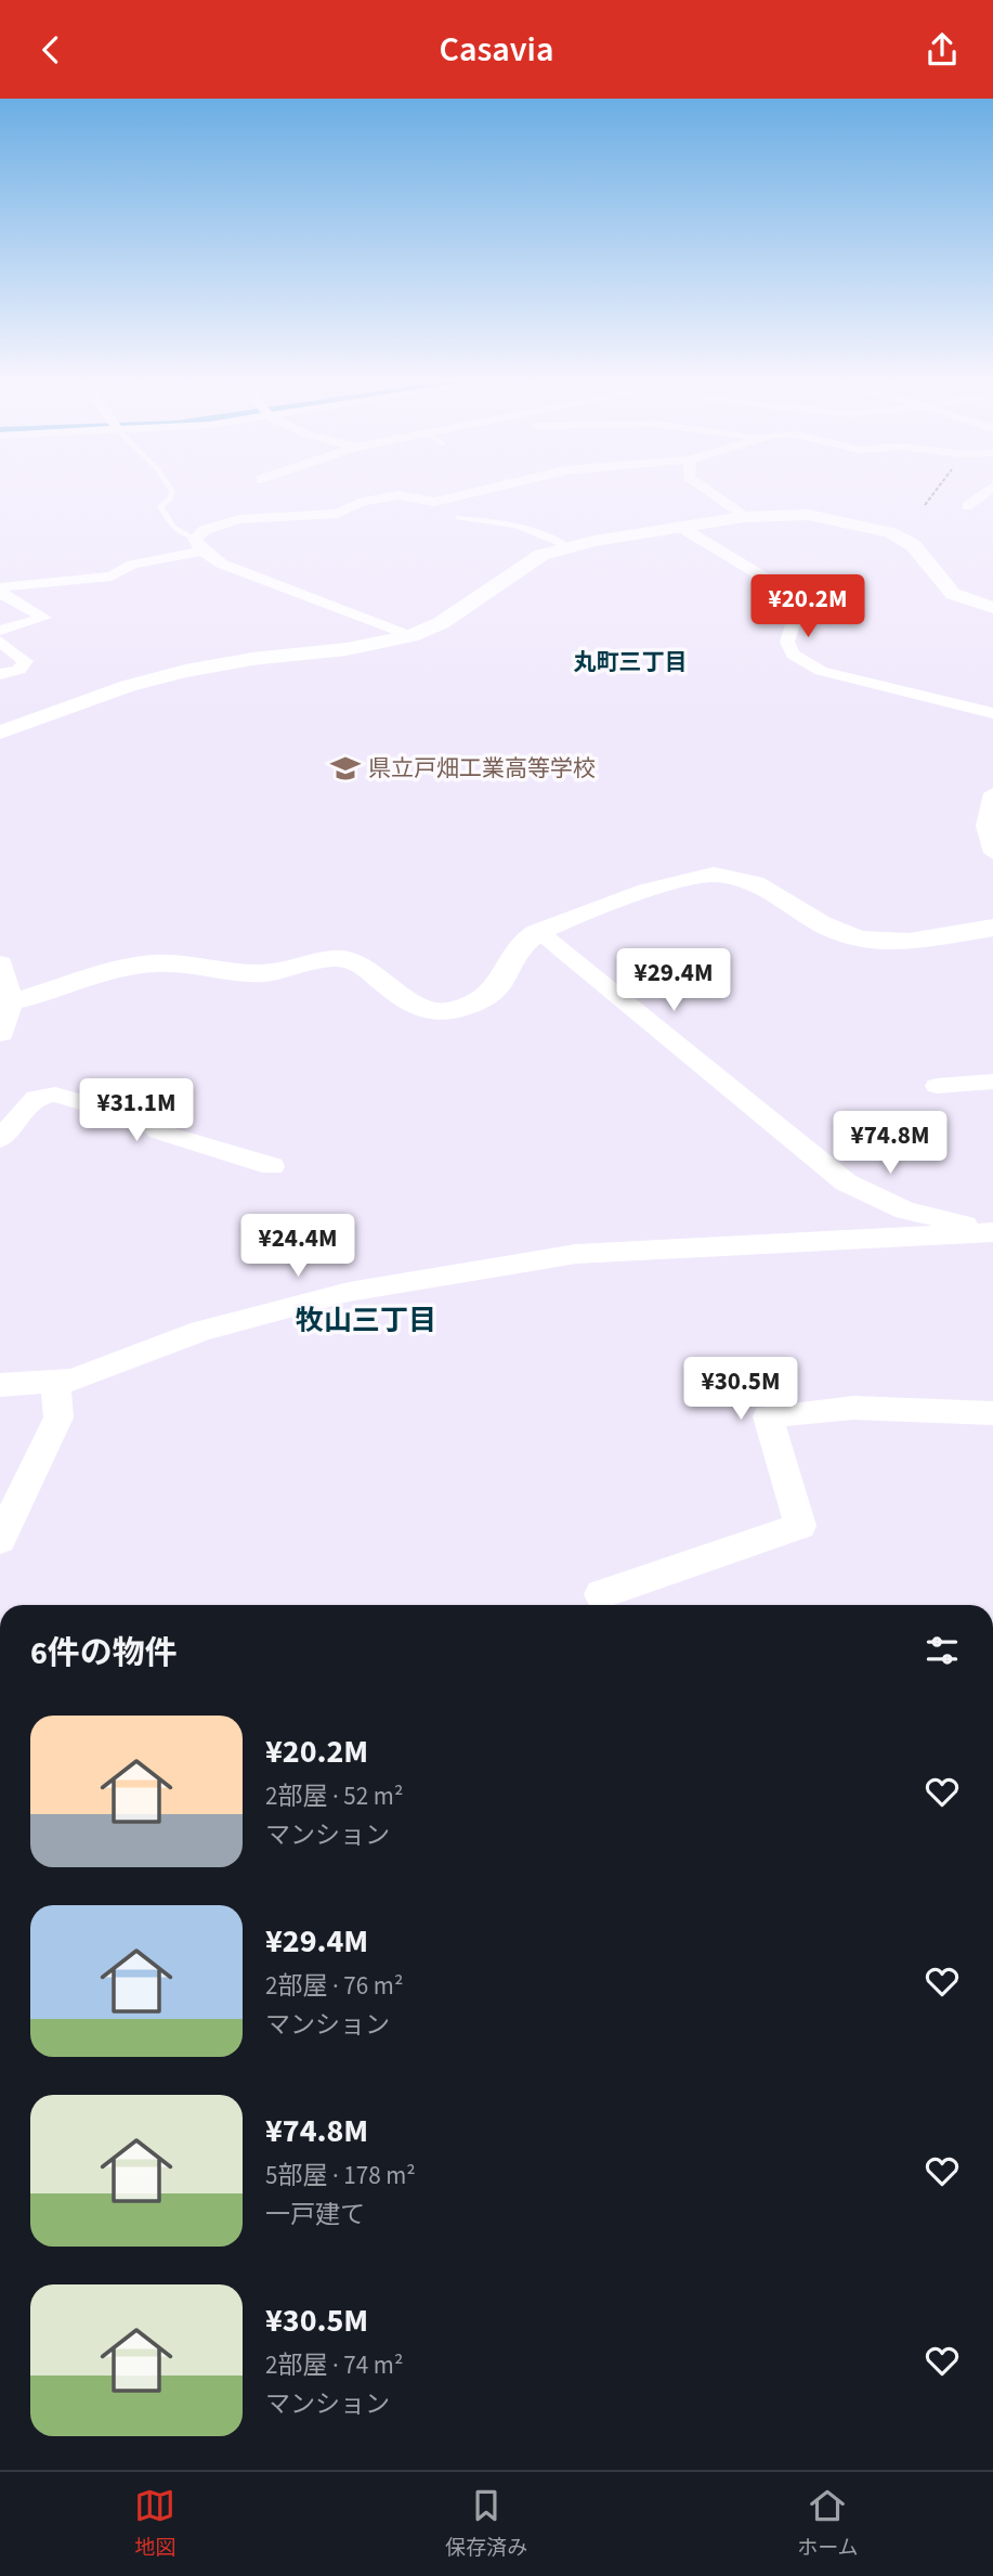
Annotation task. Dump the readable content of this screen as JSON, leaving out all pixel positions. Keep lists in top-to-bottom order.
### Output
{
  "districts": ["丸町三丁目", "牧山三丁目"],
  "places": {
    "school or university": ["県立戸畑工業高等学校"]
  },
  "page": {
    "header": "Casavia",
    "price": [
      "¥20.2M",
      "¥29.4M",
      "¥31.1M",
      "¥74.8M",
      "¥24.4M",
      "¥30.5M"
    ],
    "heading": "6件の物件",
    "list": [
      {
        "name": "¥20.2M",
        "note": "2部屋 · 52 m² · マンション"
      },
      {
        "name": "¥29.4M",
        "note": "2部屋 · 76 m² · マンション"
      },
      {
        "name": "¥74.8M",
        "note": "5部屋 · 178 m² · 一戸建て"
      },
      {
        "name": "¥30.5M",
        "note": "2部屋 · 74 m² · マンション"
      }
    ],
    "tabs": ["地図", "保存済み", "ホーム"]
  }
}
